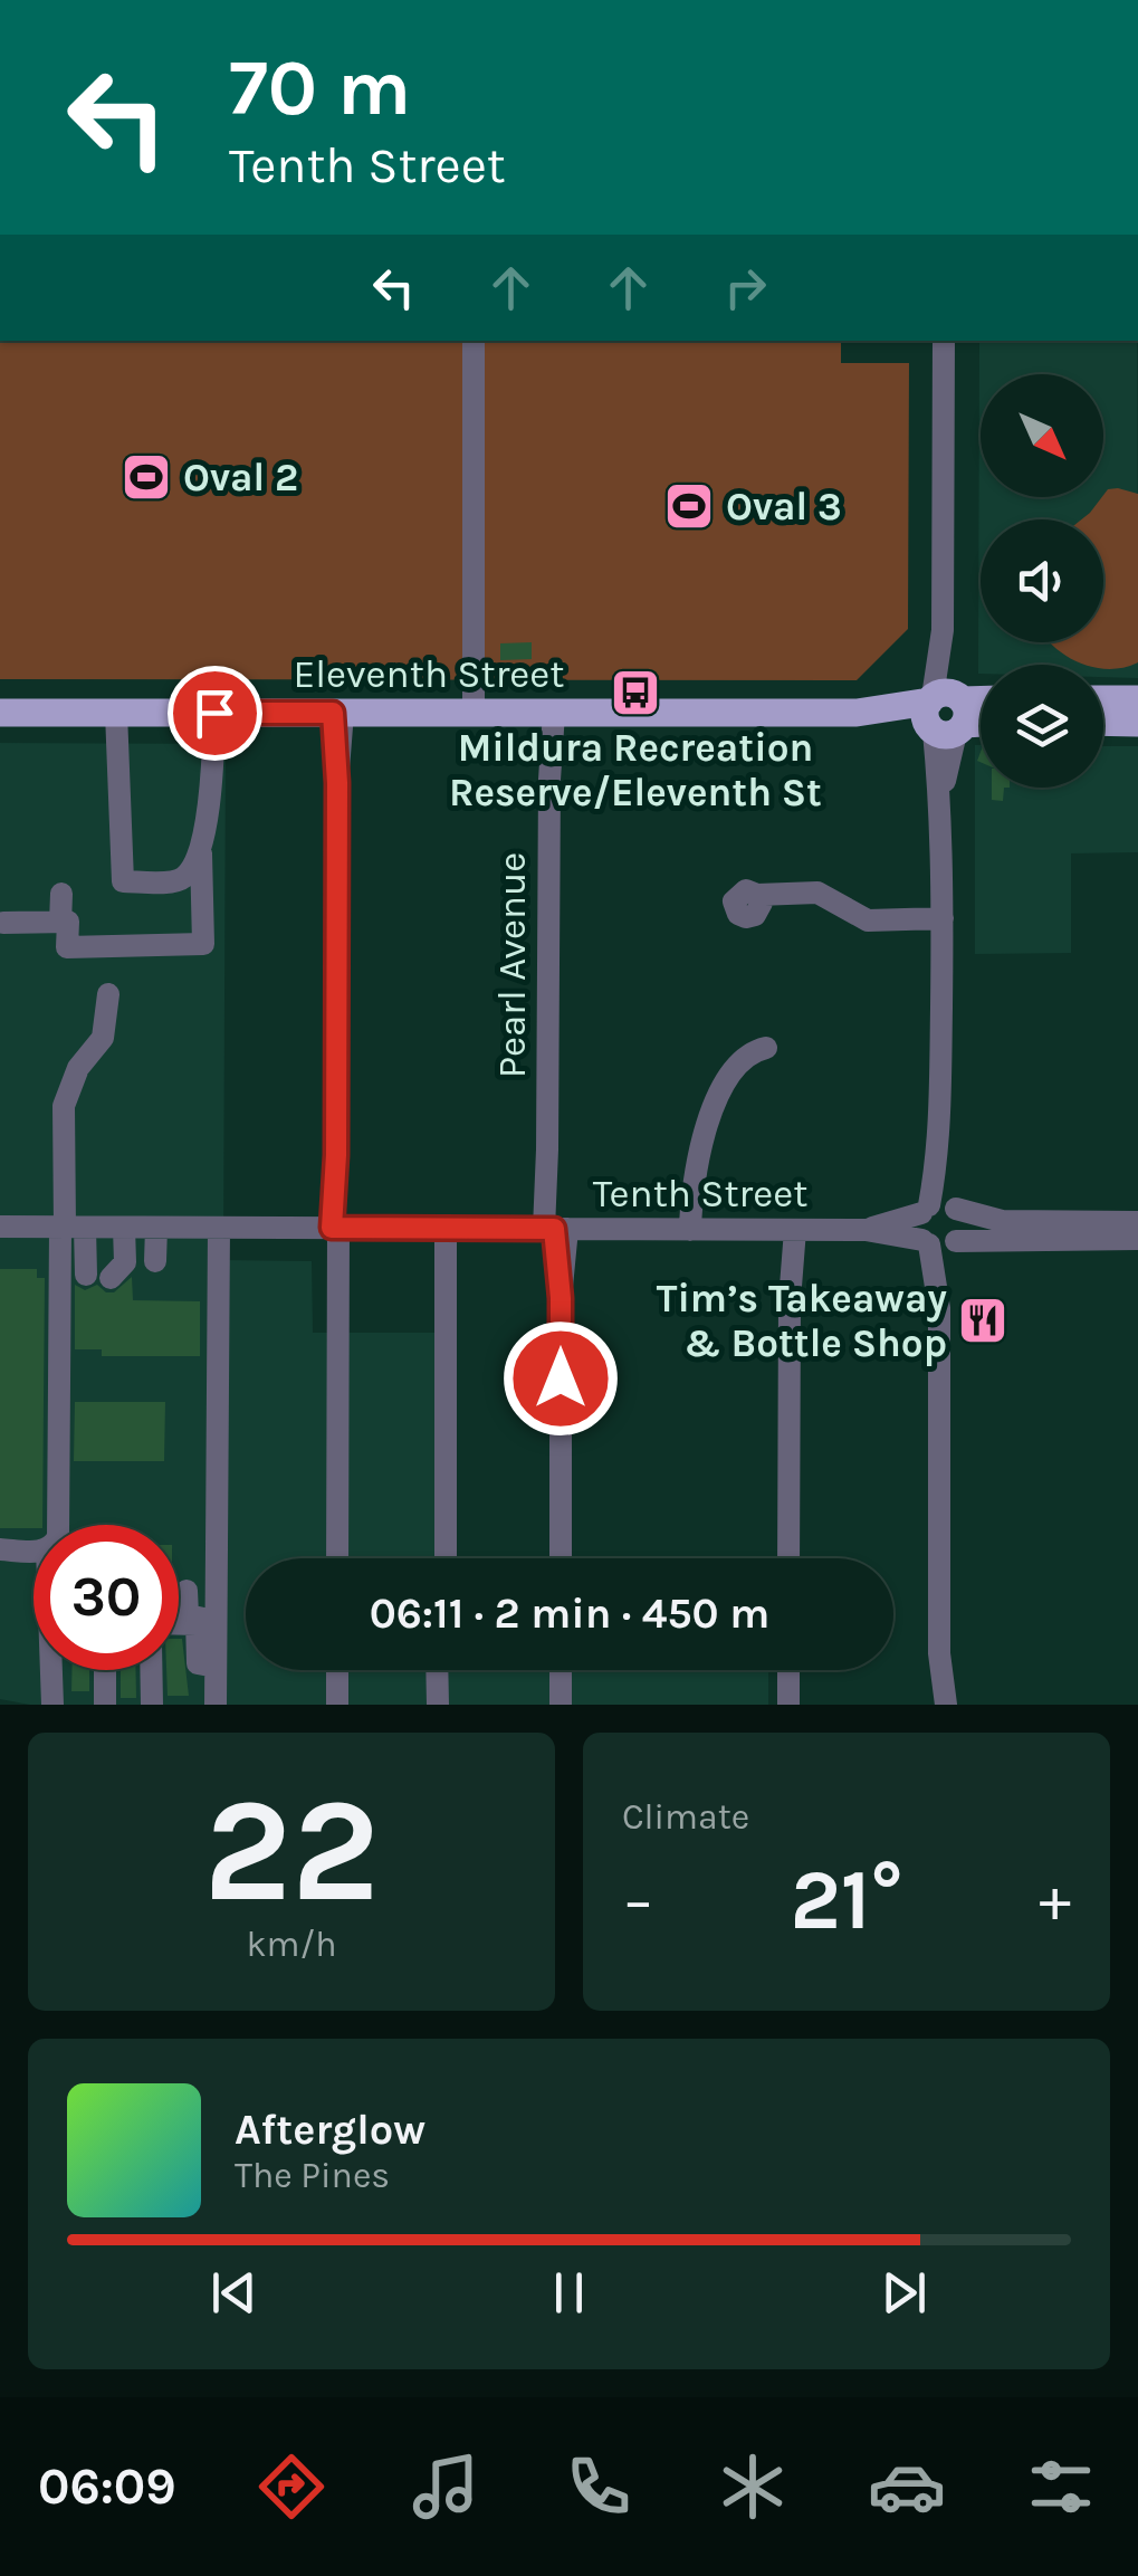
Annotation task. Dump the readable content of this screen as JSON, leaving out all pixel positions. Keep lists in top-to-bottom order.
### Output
{
  "streets": {
    "main road": ["Eleventh Street"],
    "street": ["Pearl Avenue", "Tenth Street"]
  },
  "crossings": [
    ["Eleventh Street", "Pearl Avenue"],
    ["Pearl Avenue", "Tenth Street"]
  ],
  "places": {
    "sports": ["Oval 2", "Oval 3"],
    "bus stop": ["Mildura Recreation Reserve/Eleventh St"],
    "restaurant": ["Tim’s Takeaway & Bottle Shop"]
  },
  "north": "bottom right",
  "page": {
    "turn": ["70 m", "Tenth Street"],
    "limit": "30",
    "trip": "06:11 · 2 min · 450 m",
    "tile": [
      ["22", "km/h"],
      "Climate"
    ],
    "heat": ["−", "21°", "+"],
    "song": ["Afterglow", "The Pines"],
    "tabs": "06:09"
  }
}
